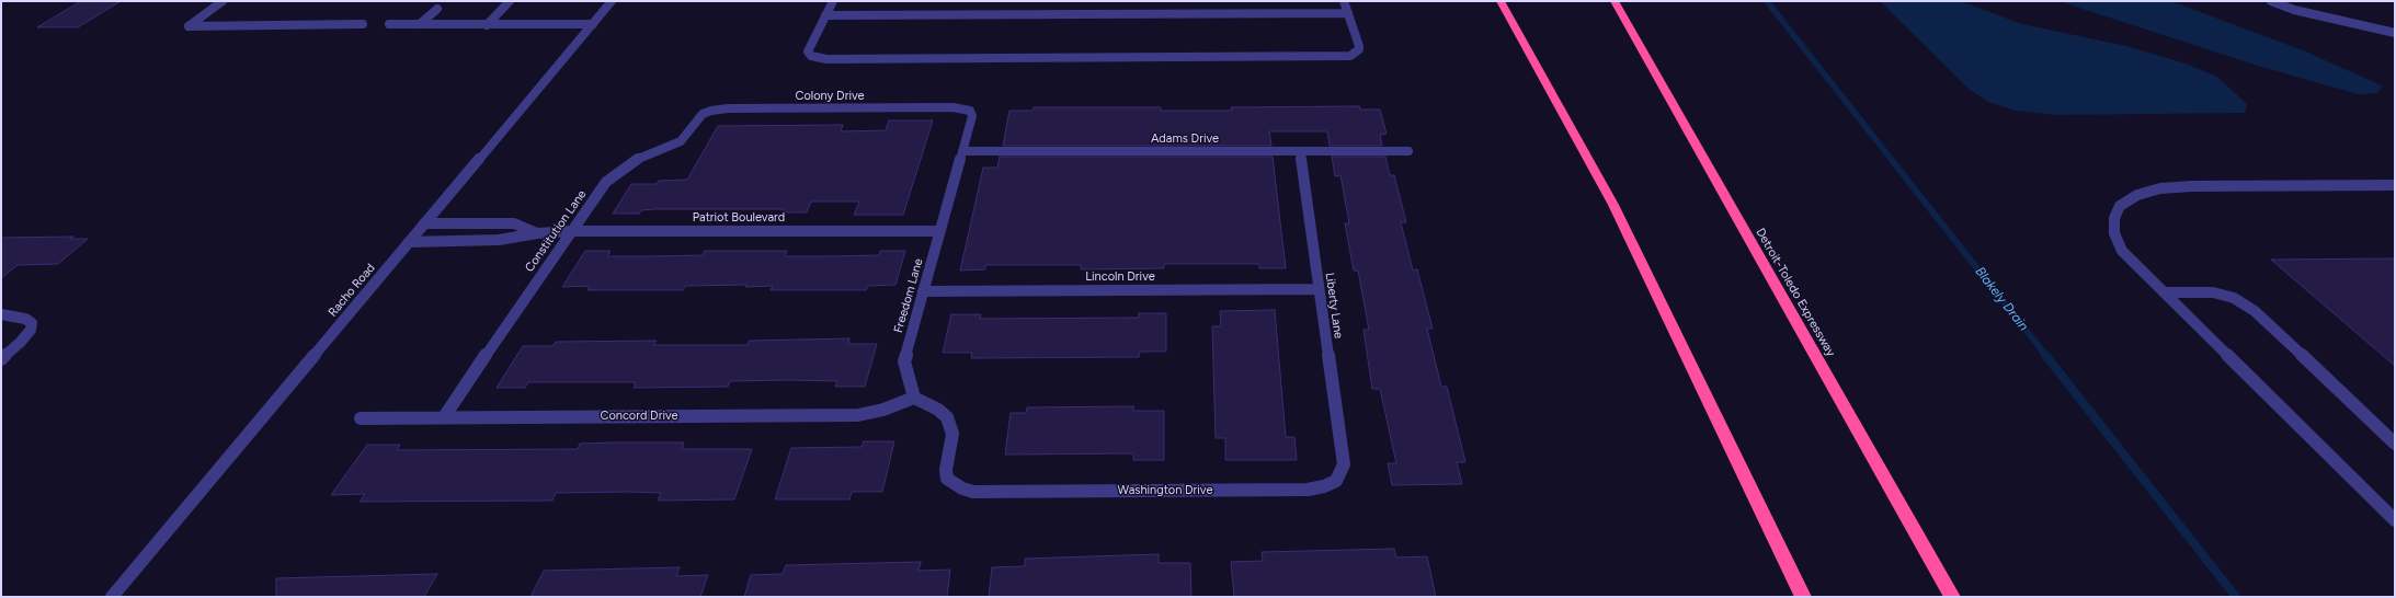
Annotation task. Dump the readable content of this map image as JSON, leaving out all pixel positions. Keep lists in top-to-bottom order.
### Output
{
  "streets": {
    "highway": ["Detroit-Toledo Expressway"],
    "street": [
      "Colony Drive",
      "Adams Drive",
      "Patriot Boulevard",
      "Constitution Lane",
      "Lincoln Drive",
      "Racho Road",
      "Freedom Lane",
      "Liberty Lane",
      "Concord Drive",
      "Washington Drive"
    ]
  },
  "crossings": [
    ["Colony Drive", "Constitution Lane"],
    ["Colony Drive", "Freedom Lane"],
    ["Adams Drive", "Freedom Lane"],
    ["Adams Drive", "Liberty Lane"],
    ["Patriot Boulevard", "Constitution Lane"],
    ["Patriot Boulevard", "Racho Road"],
    ["Patriot Boulevard", "Freedom Lane"],
    ["Constitution Lane", "Concord Drive"],
    ["Lincoln Drive", "Freedom Lane"],
    ["Lincoln Drive", "Liberty Lane"],
    ["Freedom Lane", "Concord Drive"],
    ["Freedom Lane", "Washington Drive"],
    ["Liberty Lane", "Washington Drive"],
    ["Concord Drive", "Washington Drive"]
  ],
  "water": ["Blakely Drain"]
}
